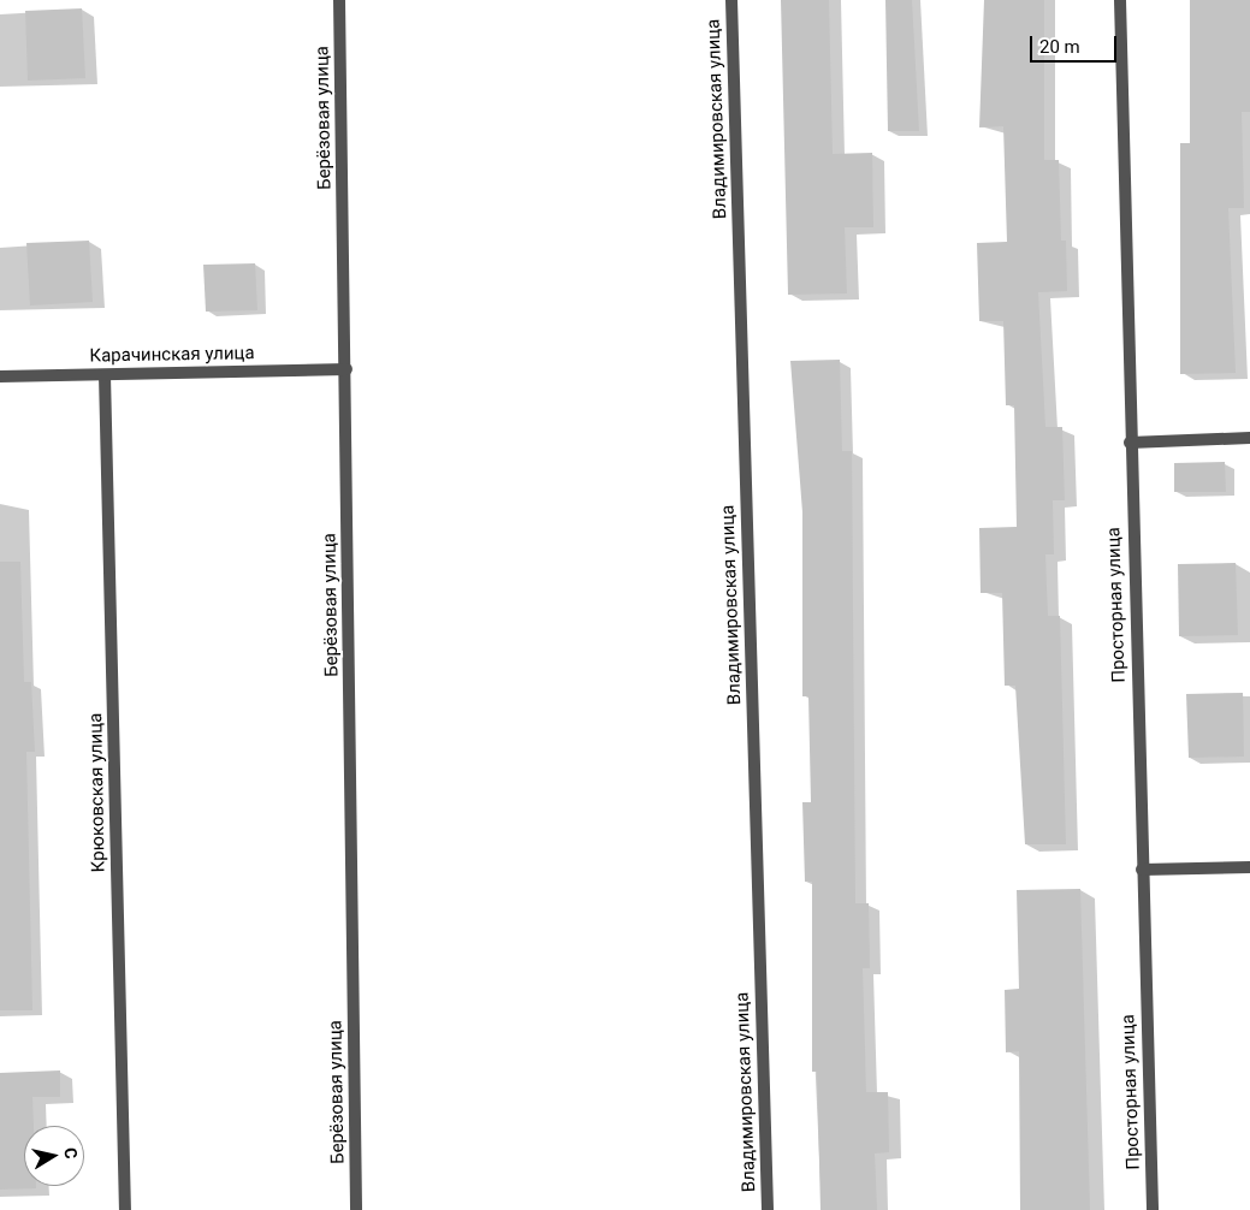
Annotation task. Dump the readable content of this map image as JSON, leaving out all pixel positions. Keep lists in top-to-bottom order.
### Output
{
  "streets": {
    "street": [
      "Берёзовая улица",
      "Владимировская улица",
      "Карачинская улица",
      "Просторная улица",
      "Крюковская улица"
    ]
  },
  "crossings": [
    ["Берёзовая улица", "Карачинская улица"],
    ["Карачинская улица", "Крюковская улица"]
  ],
  "scale_bar": "20 m",
  "north": "right"
}
